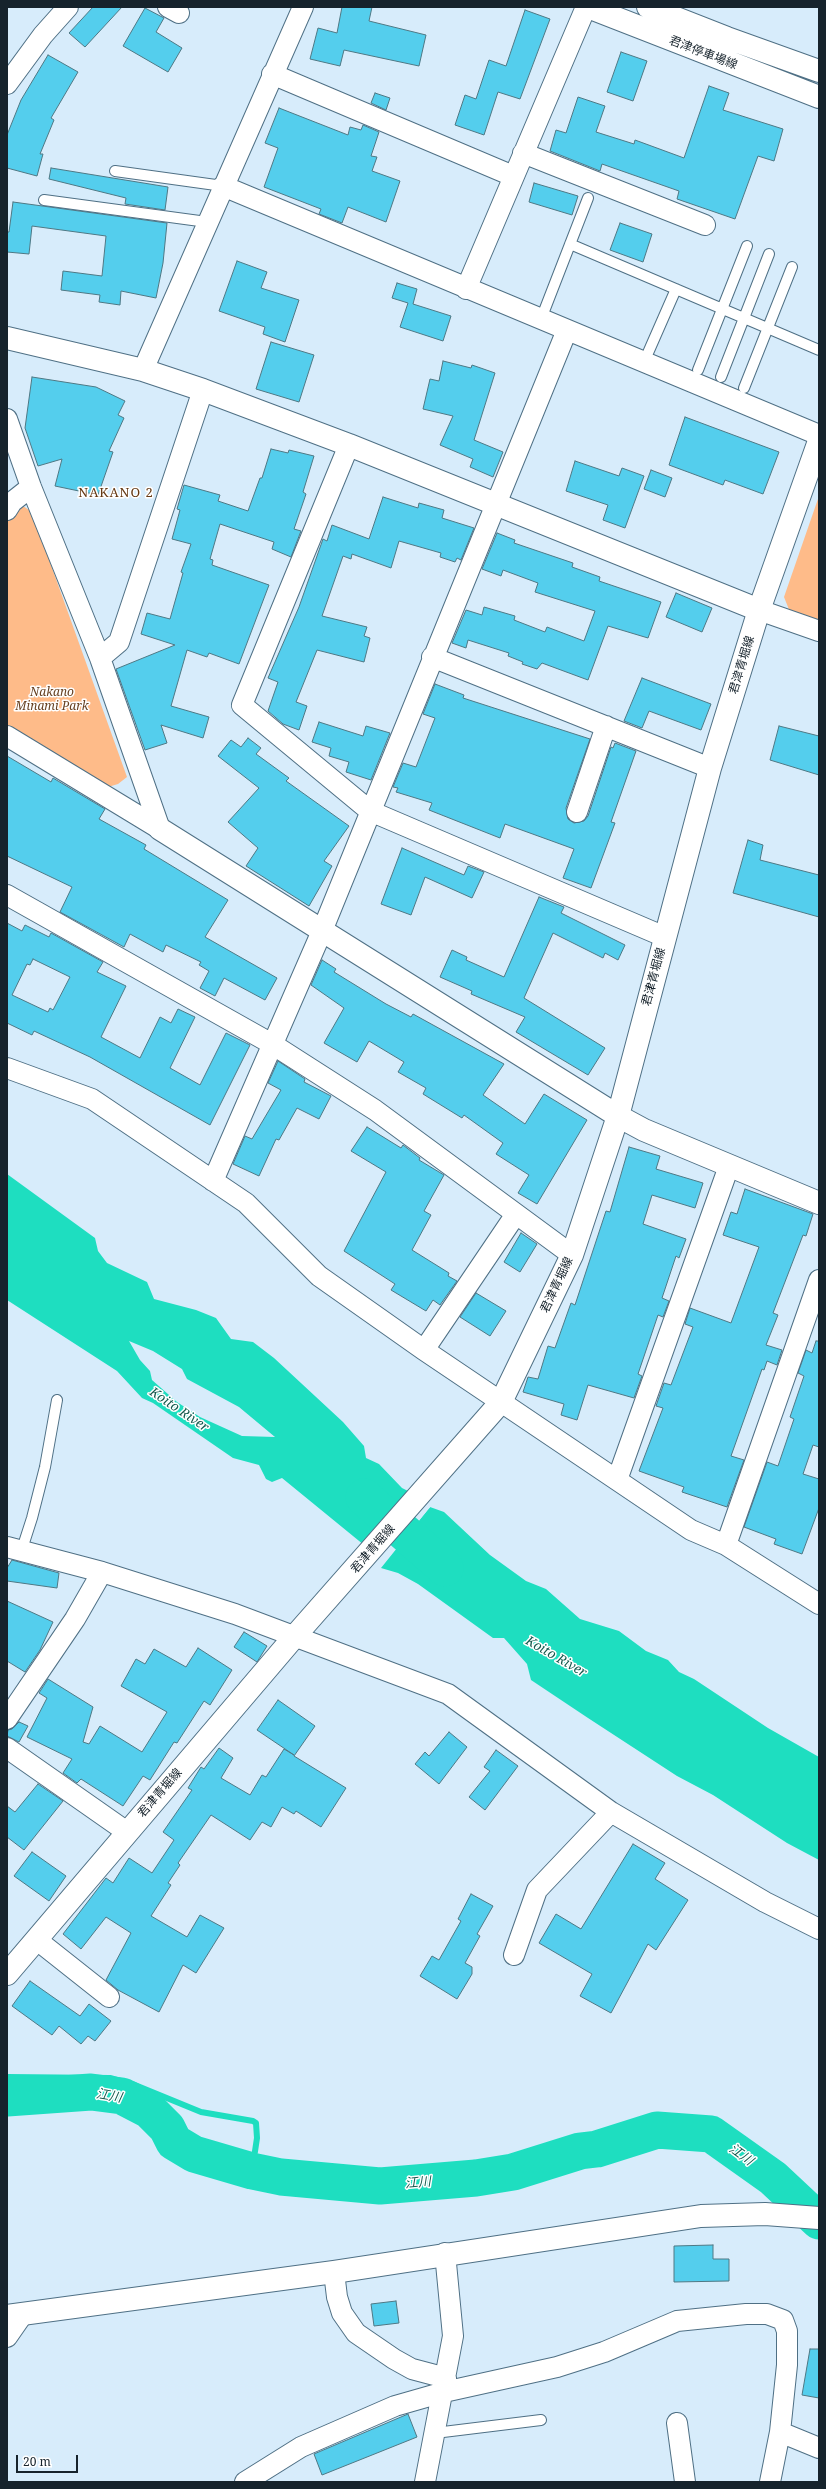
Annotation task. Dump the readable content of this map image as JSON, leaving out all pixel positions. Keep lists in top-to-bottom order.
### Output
{
  "streets": {
    "street": ["君津停車場線", "君津青堀線"]
  },
  "districts": ["NAKANO 2"],
  "water": ["Koito River", "江川"],
  "parks": ["Nakano Minami Park"],
  "scale_bar": "20 m"
}
